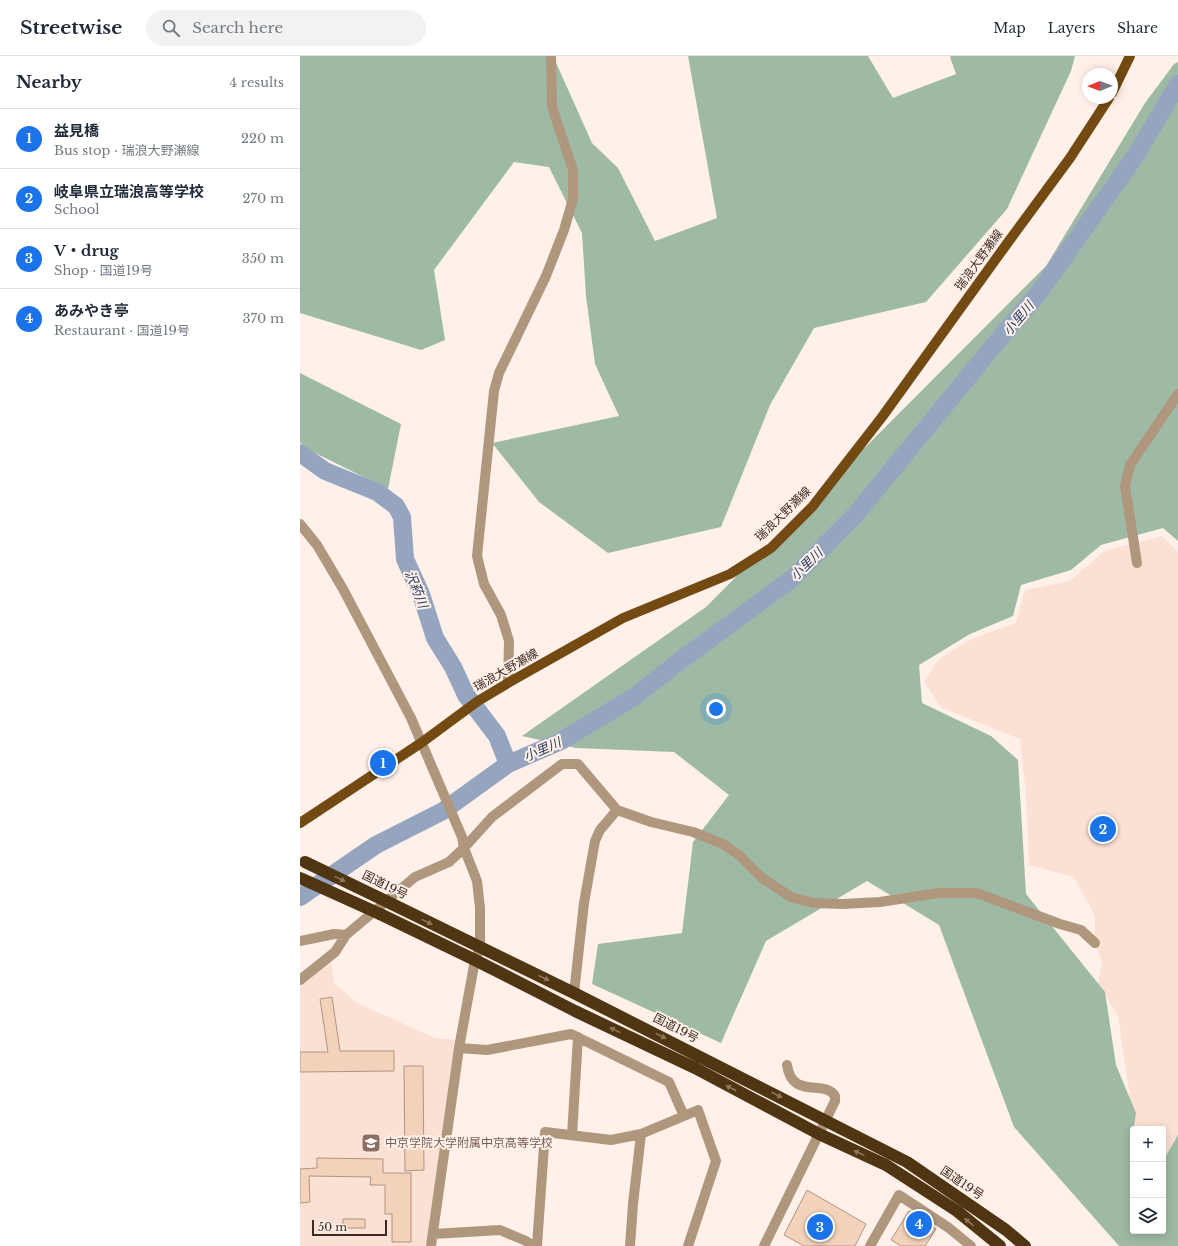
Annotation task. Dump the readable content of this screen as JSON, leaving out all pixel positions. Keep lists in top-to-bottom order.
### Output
{
  "streets": {
    "highway": ["国道19号"],
    "main road": ["瑞浪大野瀬線"]
  },
  "water": ["小里川", "沢葯川"],
  "places": {
    "school or university": ["中京学院大学附属中京高等学校"]
  },
  "scale_bar": "50 m",
  "north": "left",
  "page": {
    "header": "Streetwise",
    "search": "Search here",
    "nav": ["Map", "Layers", "Share"],
    "heading": ["Nearby", "4 results"],
    "list": [
      {
        "mark": "1",
        "name": "益見橋",
        "note": "Bus stop · 瑞浪大野瀬線",
        "value": "220 m"
      },
      {
        "mark": "2",
        "name": "岐阜県立瑞浪高等学校",
        "note": "School",
        "value": "270 m"
      },
      {
        "mark": "3",
        "name": "V・drug",
        "note": "Shop · 国道19号",
        "value": "350 m"
      },
      {
        "mark": "4",
        "name": "あみやき亭",
        "note": "Restaurant · 国道19号",
        "value": "370 m"
      }
    ],
    "pins": [
      "1",
      "2",
      "4",
      "3"
    ],
    "map_buttons": ["+", "−"],
    "scale": "50 m"
  }
}
